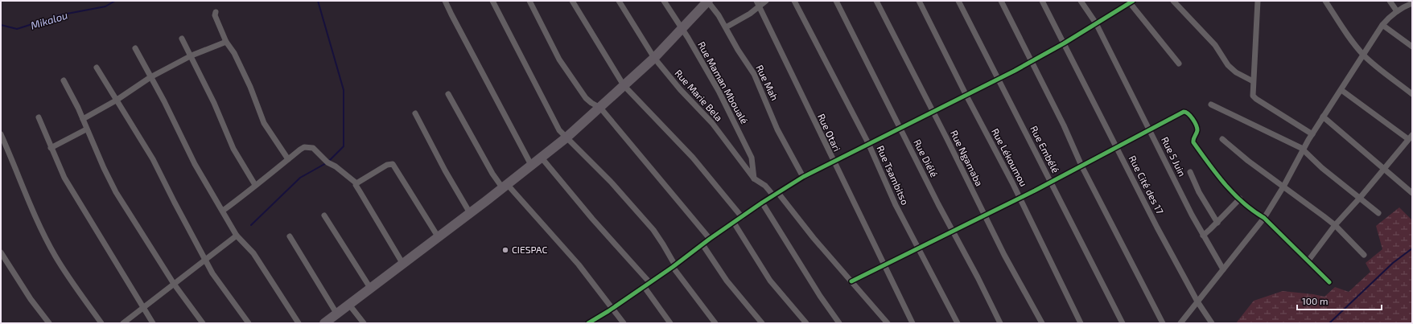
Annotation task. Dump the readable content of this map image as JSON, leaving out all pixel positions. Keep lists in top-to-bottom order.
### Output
{
  "streets": {
    "street": [
      "Rue Maman Mboualé",
      "Rue Mah",
      "Rue Marie Bela",
      "Rue Otari",
      "Rue Embélé",
      "Rue 5 Juin",
      "Rue Lékoumou",
      "Rue Diélé",
      "Rue Ngamaba",
      "Rue Tsambitso",
      "Rue Cité des 17"
    ]
  },
  "crossings": [
    ["Rue Maman Mboualé", "Rue Marie Bela"]
  ],
  "water": ["Mikalou"],
  "places": ["CIESPAC"],
  "scale_bar": "100 m"
}
